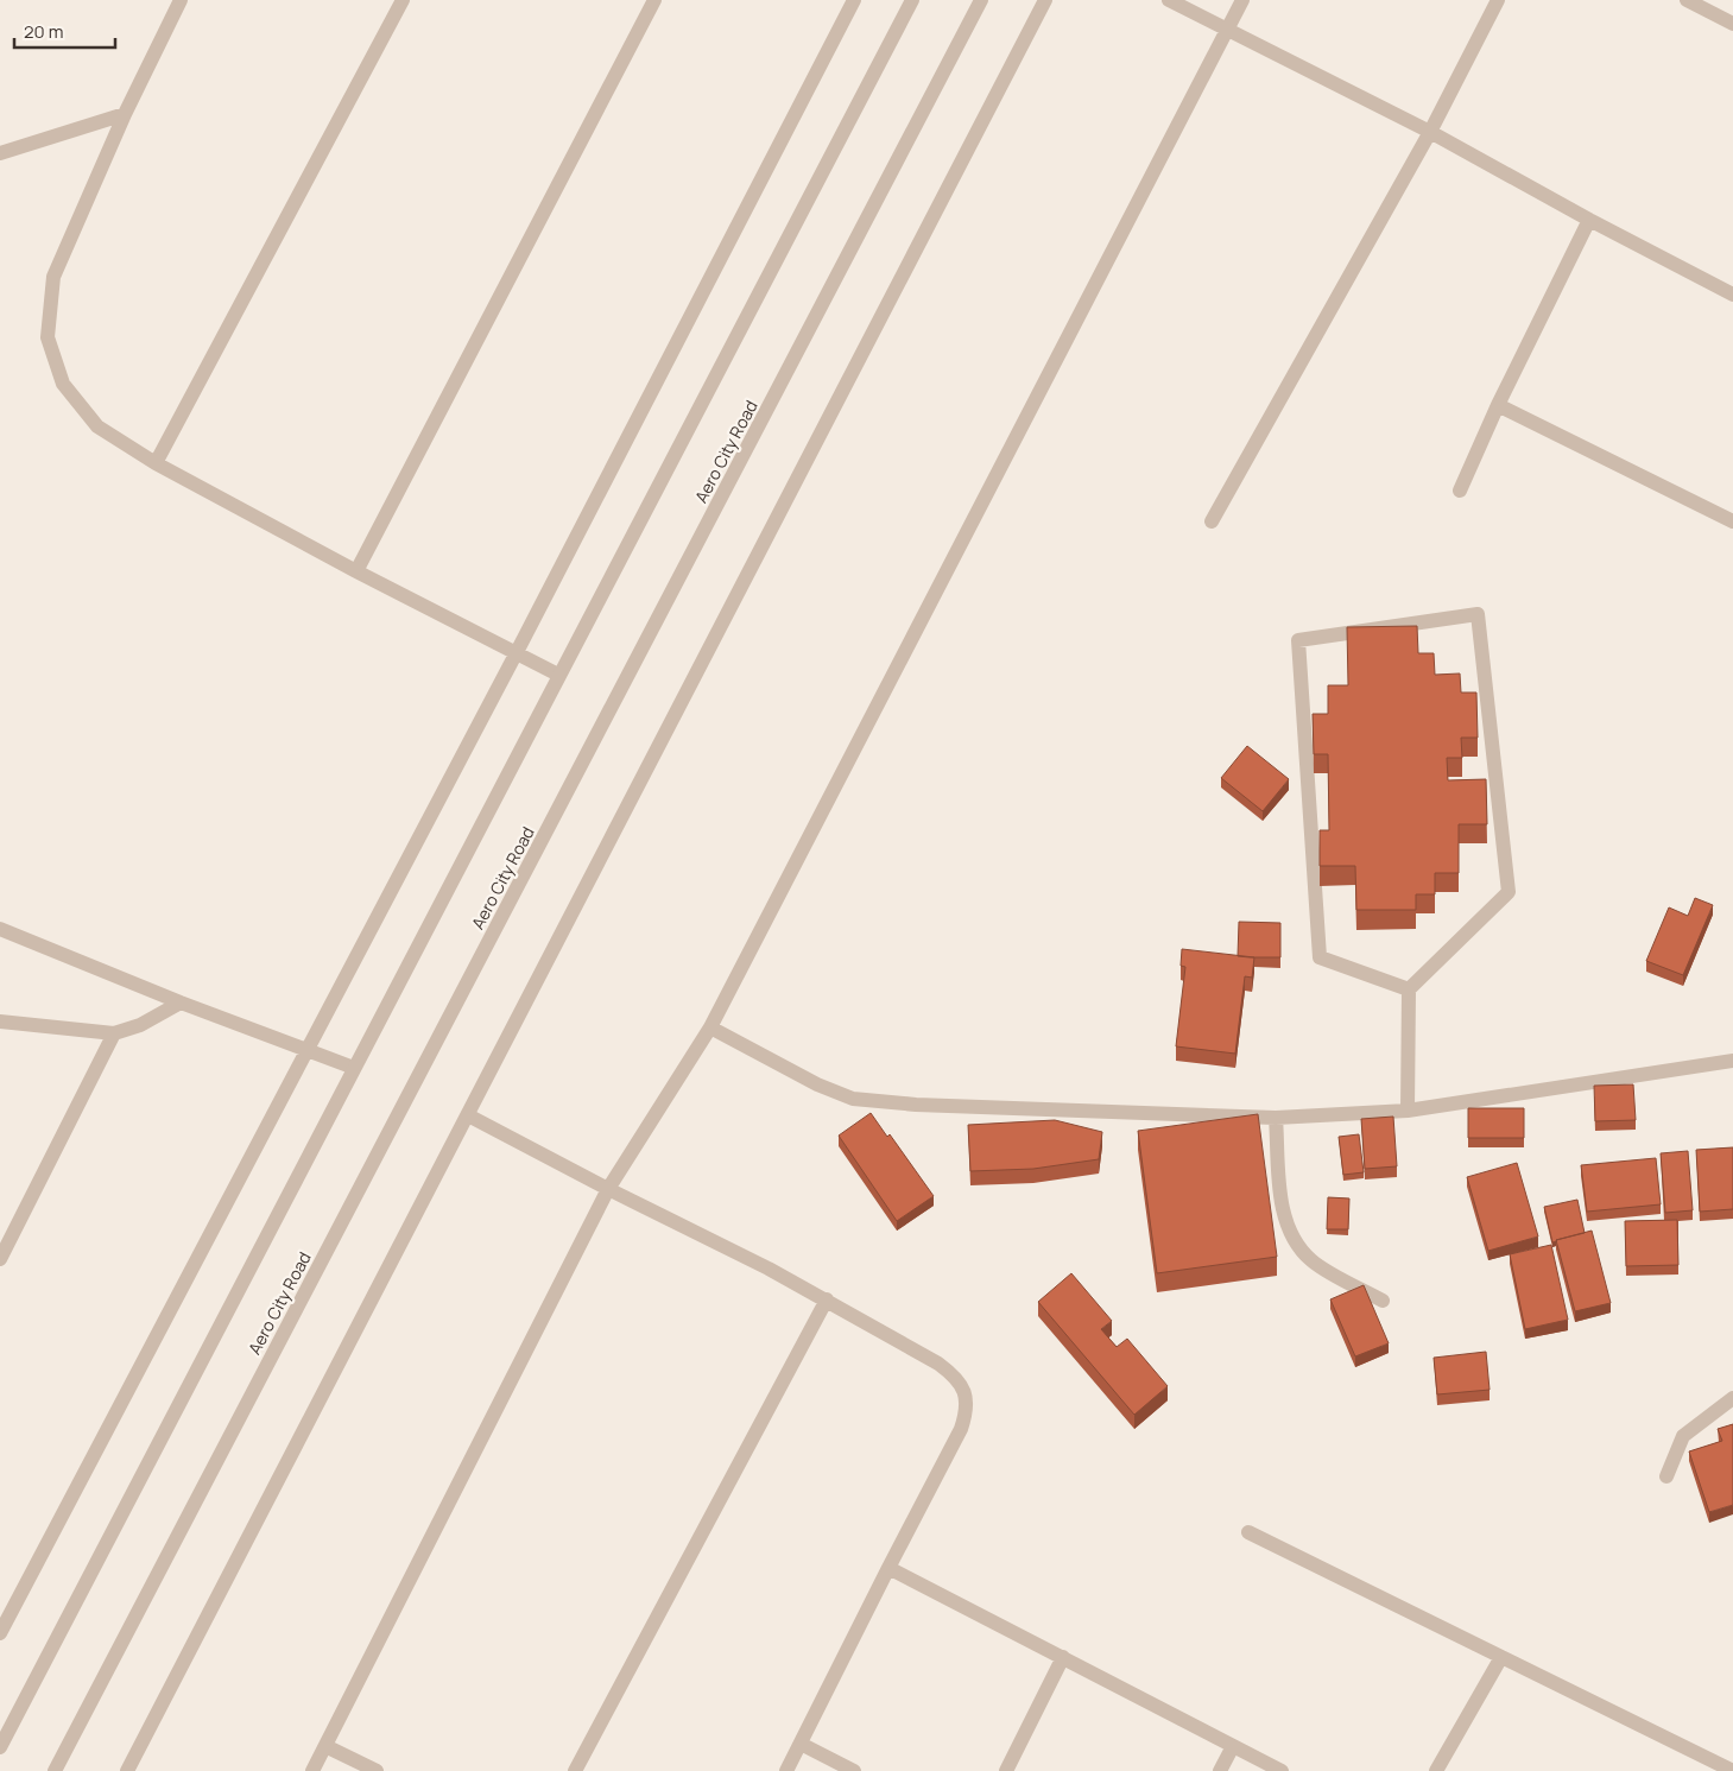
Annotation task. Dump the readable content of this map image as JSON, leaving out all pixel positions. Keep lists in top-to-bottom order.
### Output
{
  "streets": {
    "street": ["Aero City Road"]
  },
  "scale_bar": "20 m"
}
